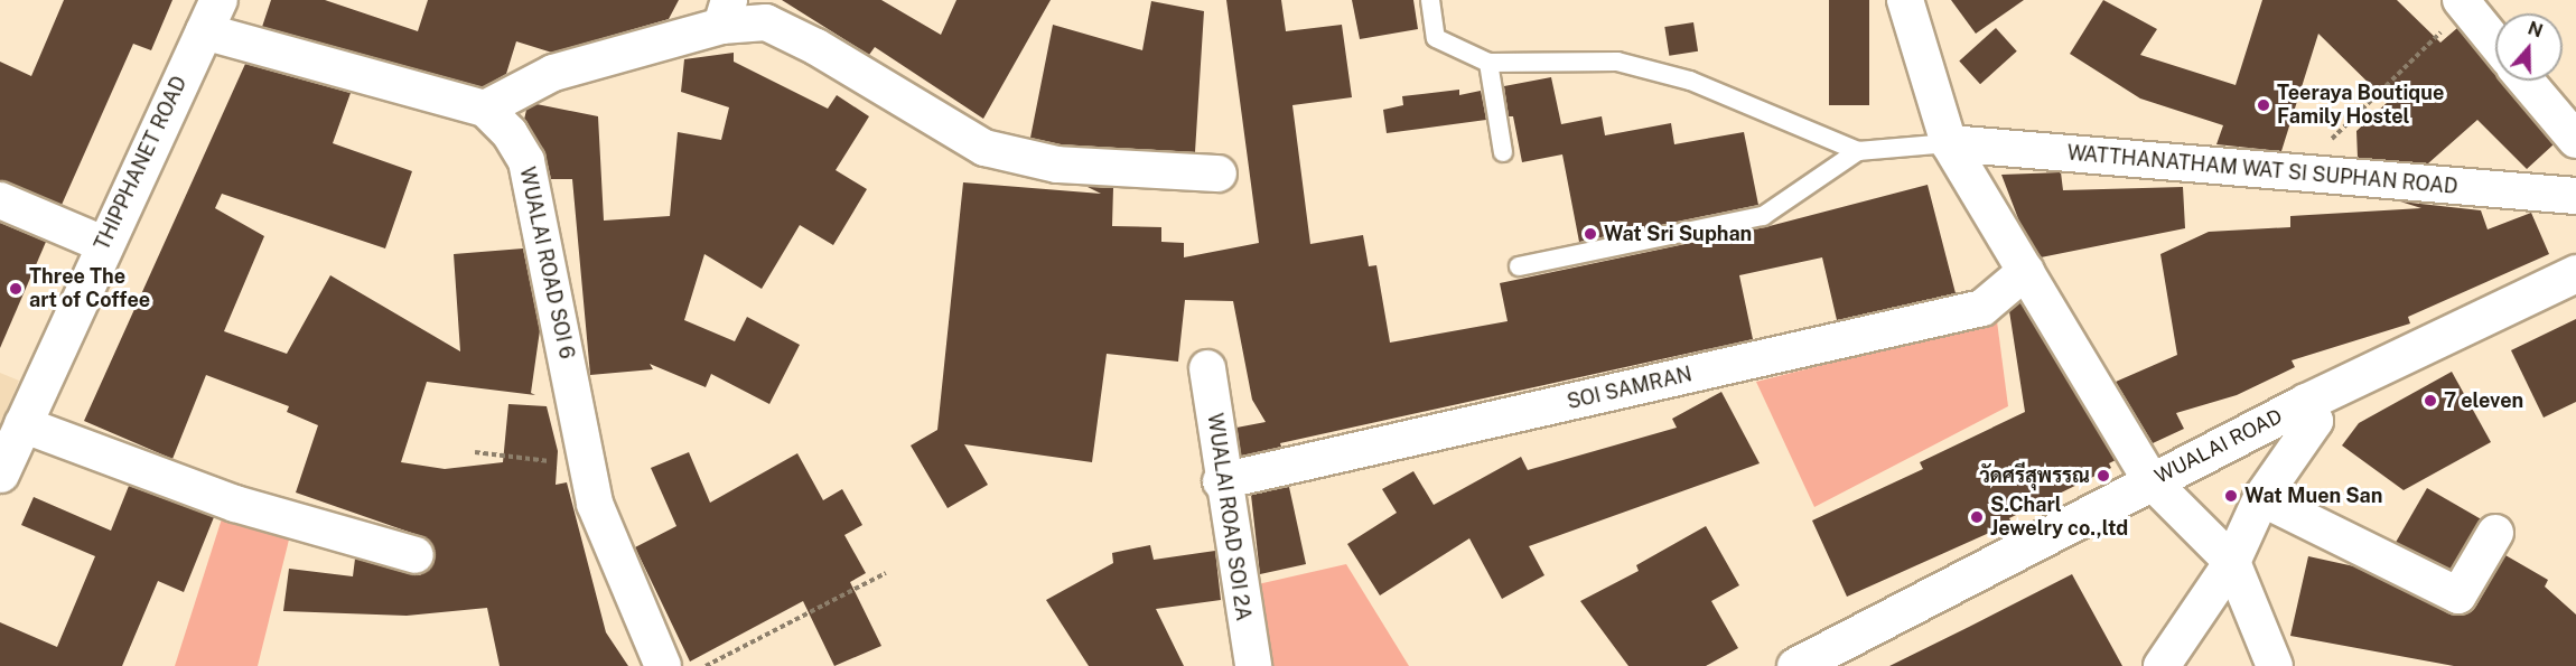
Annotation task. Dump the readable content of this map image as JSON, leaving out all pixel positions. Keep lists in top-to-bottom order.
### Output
{
  "streets": {
    "street": [
      "THIPPHANET ROAD",
      "WATTHANATHAM WAT SI SUPHAN ROAD",
      "WUALAI ROAD SOI 6",
      "SOI SAMRAN",
      "WUALAI ROAD",
      "WUALAI ROAD SOI 2A"
    ]
  },
  "crossings": [
    ["THIPPHANET ROAD", "WUALAI ROAD SOI 6"],
    ["SOI SAMRAN", "WUALAI ROAD SOI 2A"]
  ],
  "places": [
    "Teeraya Boutique Family Hostel",
    "Wat Sri Suphan",
    "Three The art of Coffee",
    "7 eleven",
    "วัดศรีสุพรรณ",
    "Wat Muen San",
    "S.Charl Jewelry co.,ltd"
  ],
  "north": "top"
}
